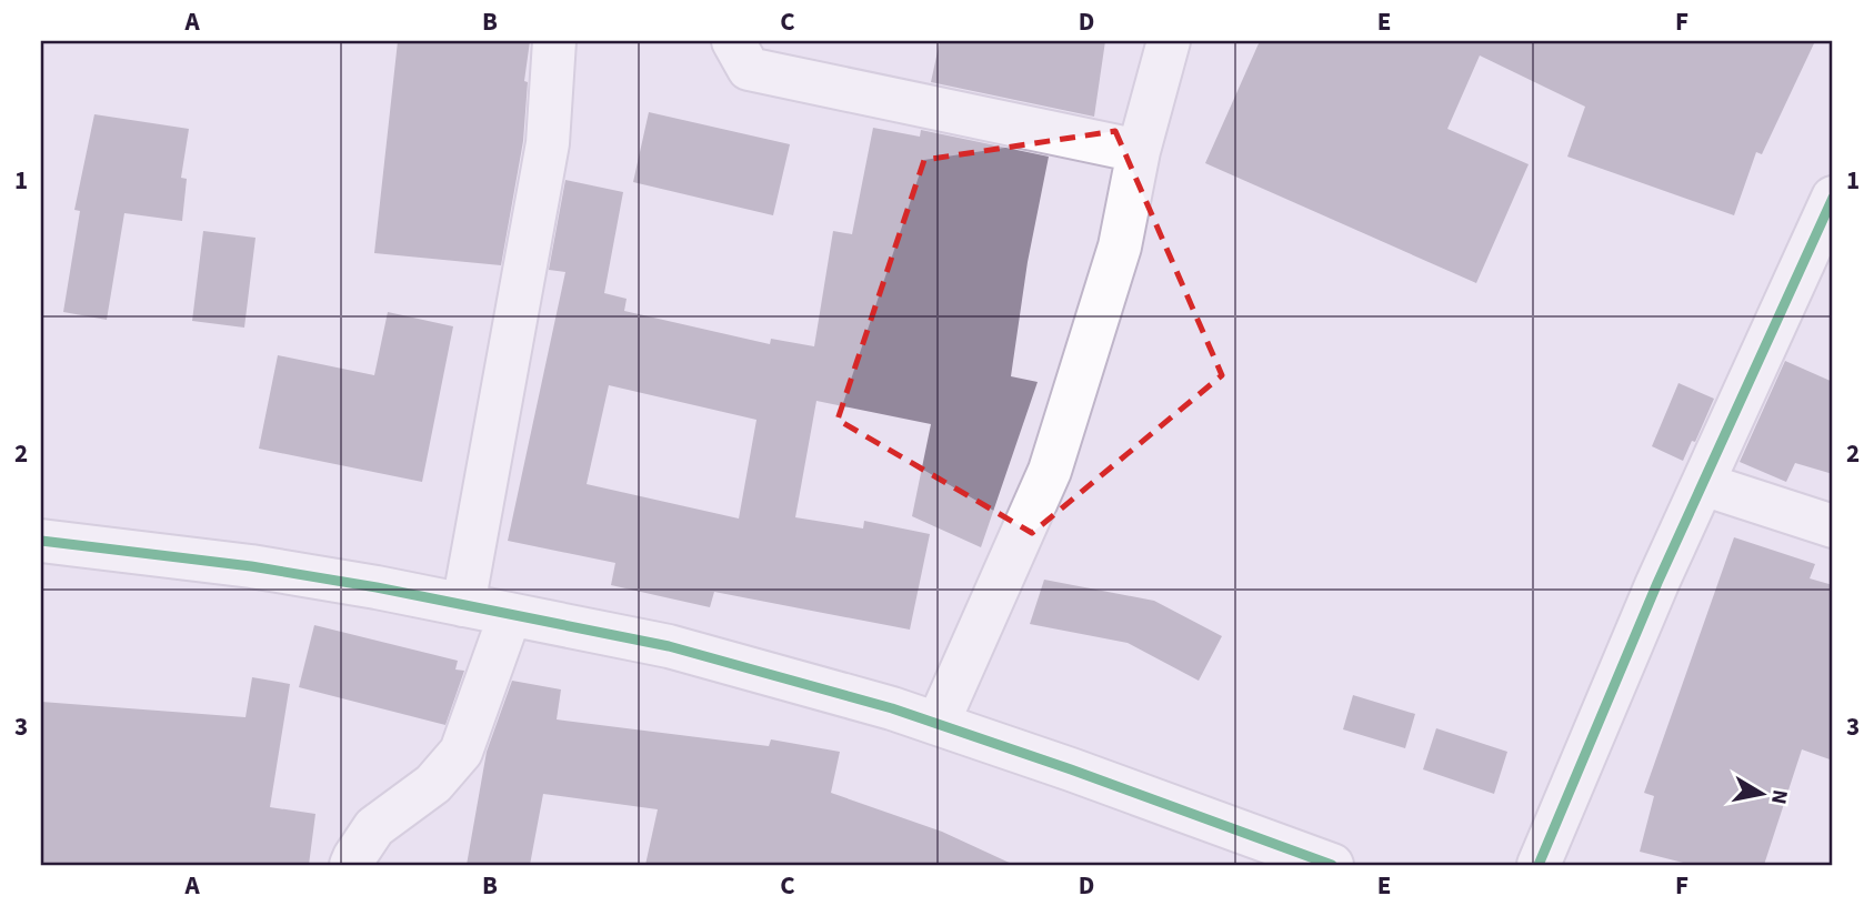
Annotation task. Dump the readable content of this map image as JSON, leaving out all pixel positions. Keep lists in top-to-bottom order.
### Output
{
  "north": "right",
  "grid": {
    "columns": [
      "A",
      "B",
      "C",
      "D",
      "E",
      "F"
    ],
    "rows": ["1", "2", "3"]
  }
}
